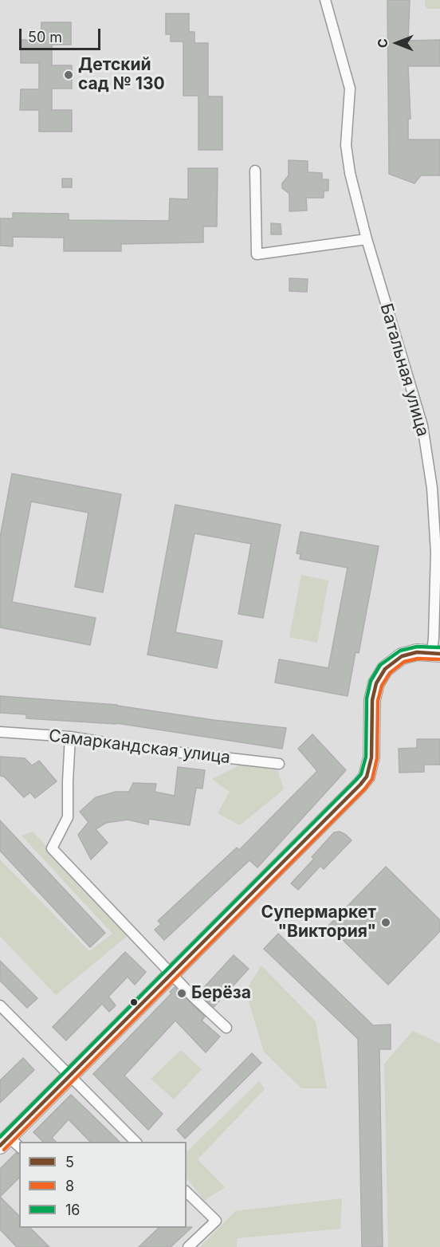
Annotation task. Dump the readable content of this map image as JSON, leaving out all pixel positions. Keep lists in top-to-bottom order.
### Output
{
  "streets": {
    "main road": ["Батальная улица"],
    "street": ["Самаркандская улица"]
  },
  "places": ["Детский сад № 130", "Супермаркет \"Виктория\"", "Берёза"],
  "lines": ["transit line 16", "transit line 5", "transit line 8"],
  "legend": ["5", "8", "16"],
  "scale_bar": "50 m",
  "north": "left"
}
